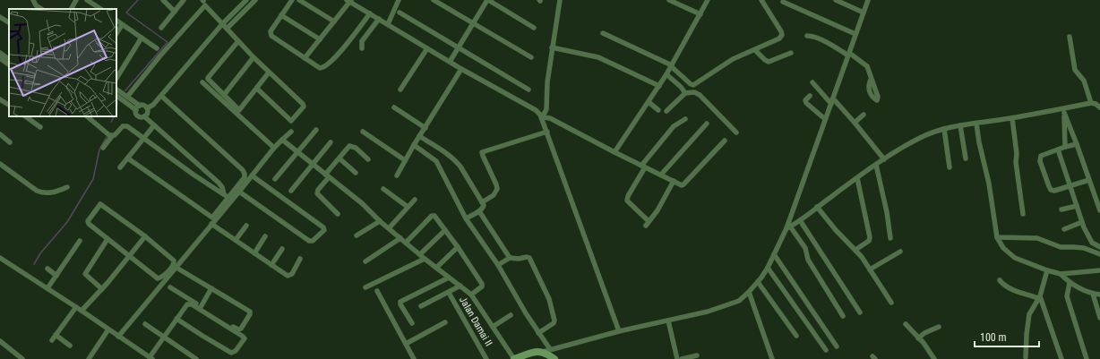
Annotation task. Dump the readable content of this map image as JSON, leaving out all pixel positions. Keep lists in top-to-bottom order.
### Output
{
  "streets": {
    "street": ["Jalan Damai II"]
  },
  "scale_bar": "100 m"
}
